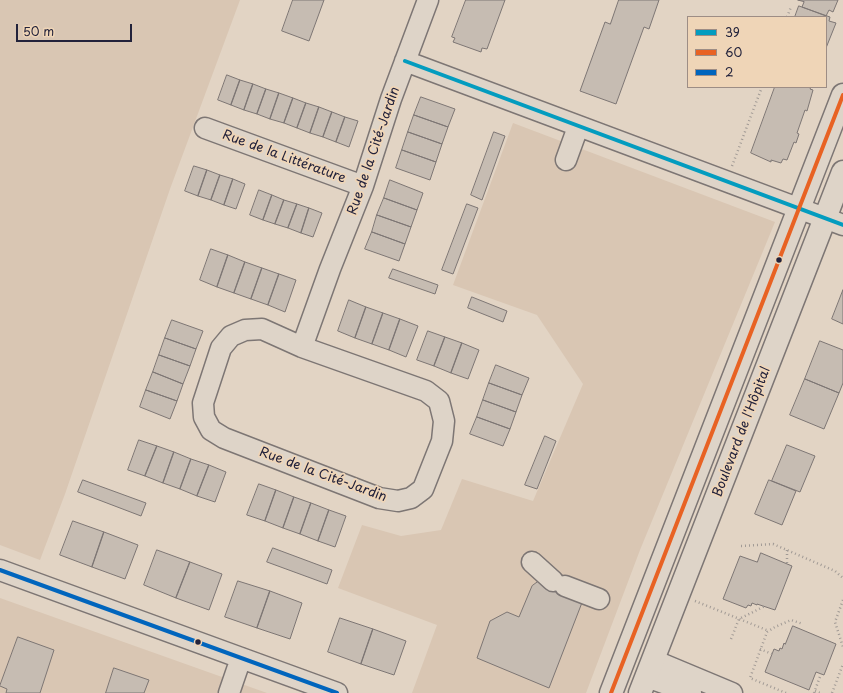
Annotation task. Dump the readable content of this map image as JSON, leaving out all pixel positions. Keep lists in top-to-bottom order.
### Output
{
  "streets": {
    "main road": ["Boulevard de l'Hôpital"],
    "street": ["Rue de la Cité-Jardin", "Rue de la Littérature"]
  },
  "crossings": [
    ["Rue de la Cité-Jardin", "Rue de la Littérature"]
  ],
  "lines": ["transit line 39", "transit line 60", "transit line 2"],
  "legend": ["39", "60", "2"],
  "scale_bar": "50 m"
}
